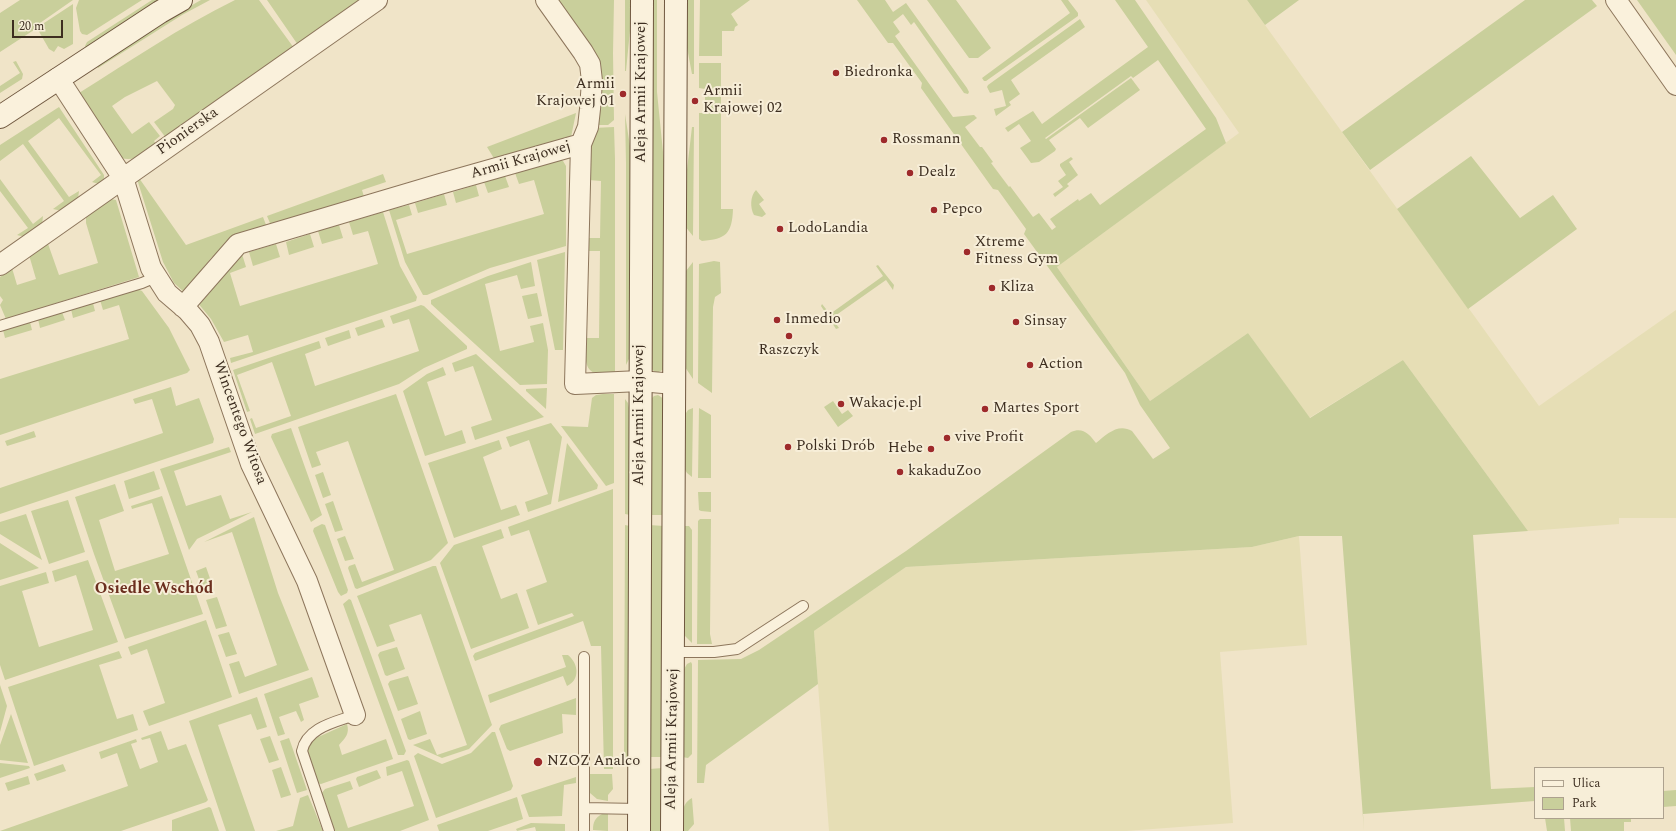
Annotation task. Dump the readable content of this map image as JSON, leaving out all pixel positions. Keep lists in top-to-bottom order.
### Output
{
  "streets": {
    "street": [
      "Aleja Armii Krajowej",
      "Pionierska",
      "Armii Krajowej",
      "Wincentego Witosa"
    ]
  },
  "crossings": [
    ["Aleja Armii Krajowej", "Armii Krajowej"],
    ["Pionierska", "Wincentego Witosa"],
    ["Armii Krajowej", "Wincentego Witosa"]
  ],
  "districts": ["Osiedle Wschód"],
  "places": [
    "Biedronka",
    "Armii Krajowej 01",
    "Armii Krajowej 02",
    "Rossmann",
    "Dealz",
    "Pepco",
    "LodoLandia",
    "Xtreme Fitness Gym",
    "Kliza",
    "Inmedio",
    "Sinsay",
    "Raszczyk",
    "Action",
    "Wakacje.pl",
    "Martes Sport",
    "vive Profit",
    "Polski Drób",
    "Hebe",
    "kakaduZoo",
    "NZOZ Analco"
  ],
  "legend": ["Ulica", "Park"],
  "scale_bar": "20 m"
}
